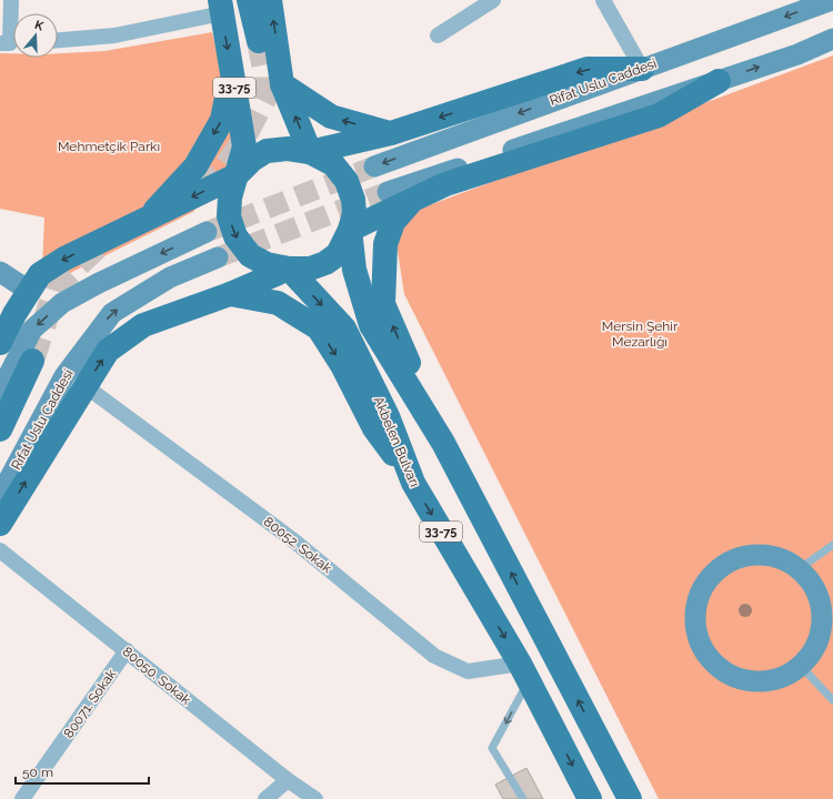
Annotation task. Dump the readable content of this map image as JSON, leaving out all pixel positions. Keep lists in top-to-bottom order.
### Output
{
  "streets": {
    "main road": [
      "Rifat Uslu Caddesi",
      "33-75",
      "Rıfat Uslu Caddesi",
      "Akbelen Bulvarı"
    ],
    "street": ["80052. Sokak", "80050. Sokak", "80071. Sokak"]
  },
  "crossings": [
    ["33-75", "Akbelen Bulvarı"],
    ["Akbelen Bulvarı", "80052. Sokak"],
    ["80050. Sokak", "80071. Sokak"]
  ],
  "parks": ["Mehmetçik Parkı", "Mersin Şehir Mezarlığı"],
  "scale_bar": "50 m",
  "north": "top"
}
